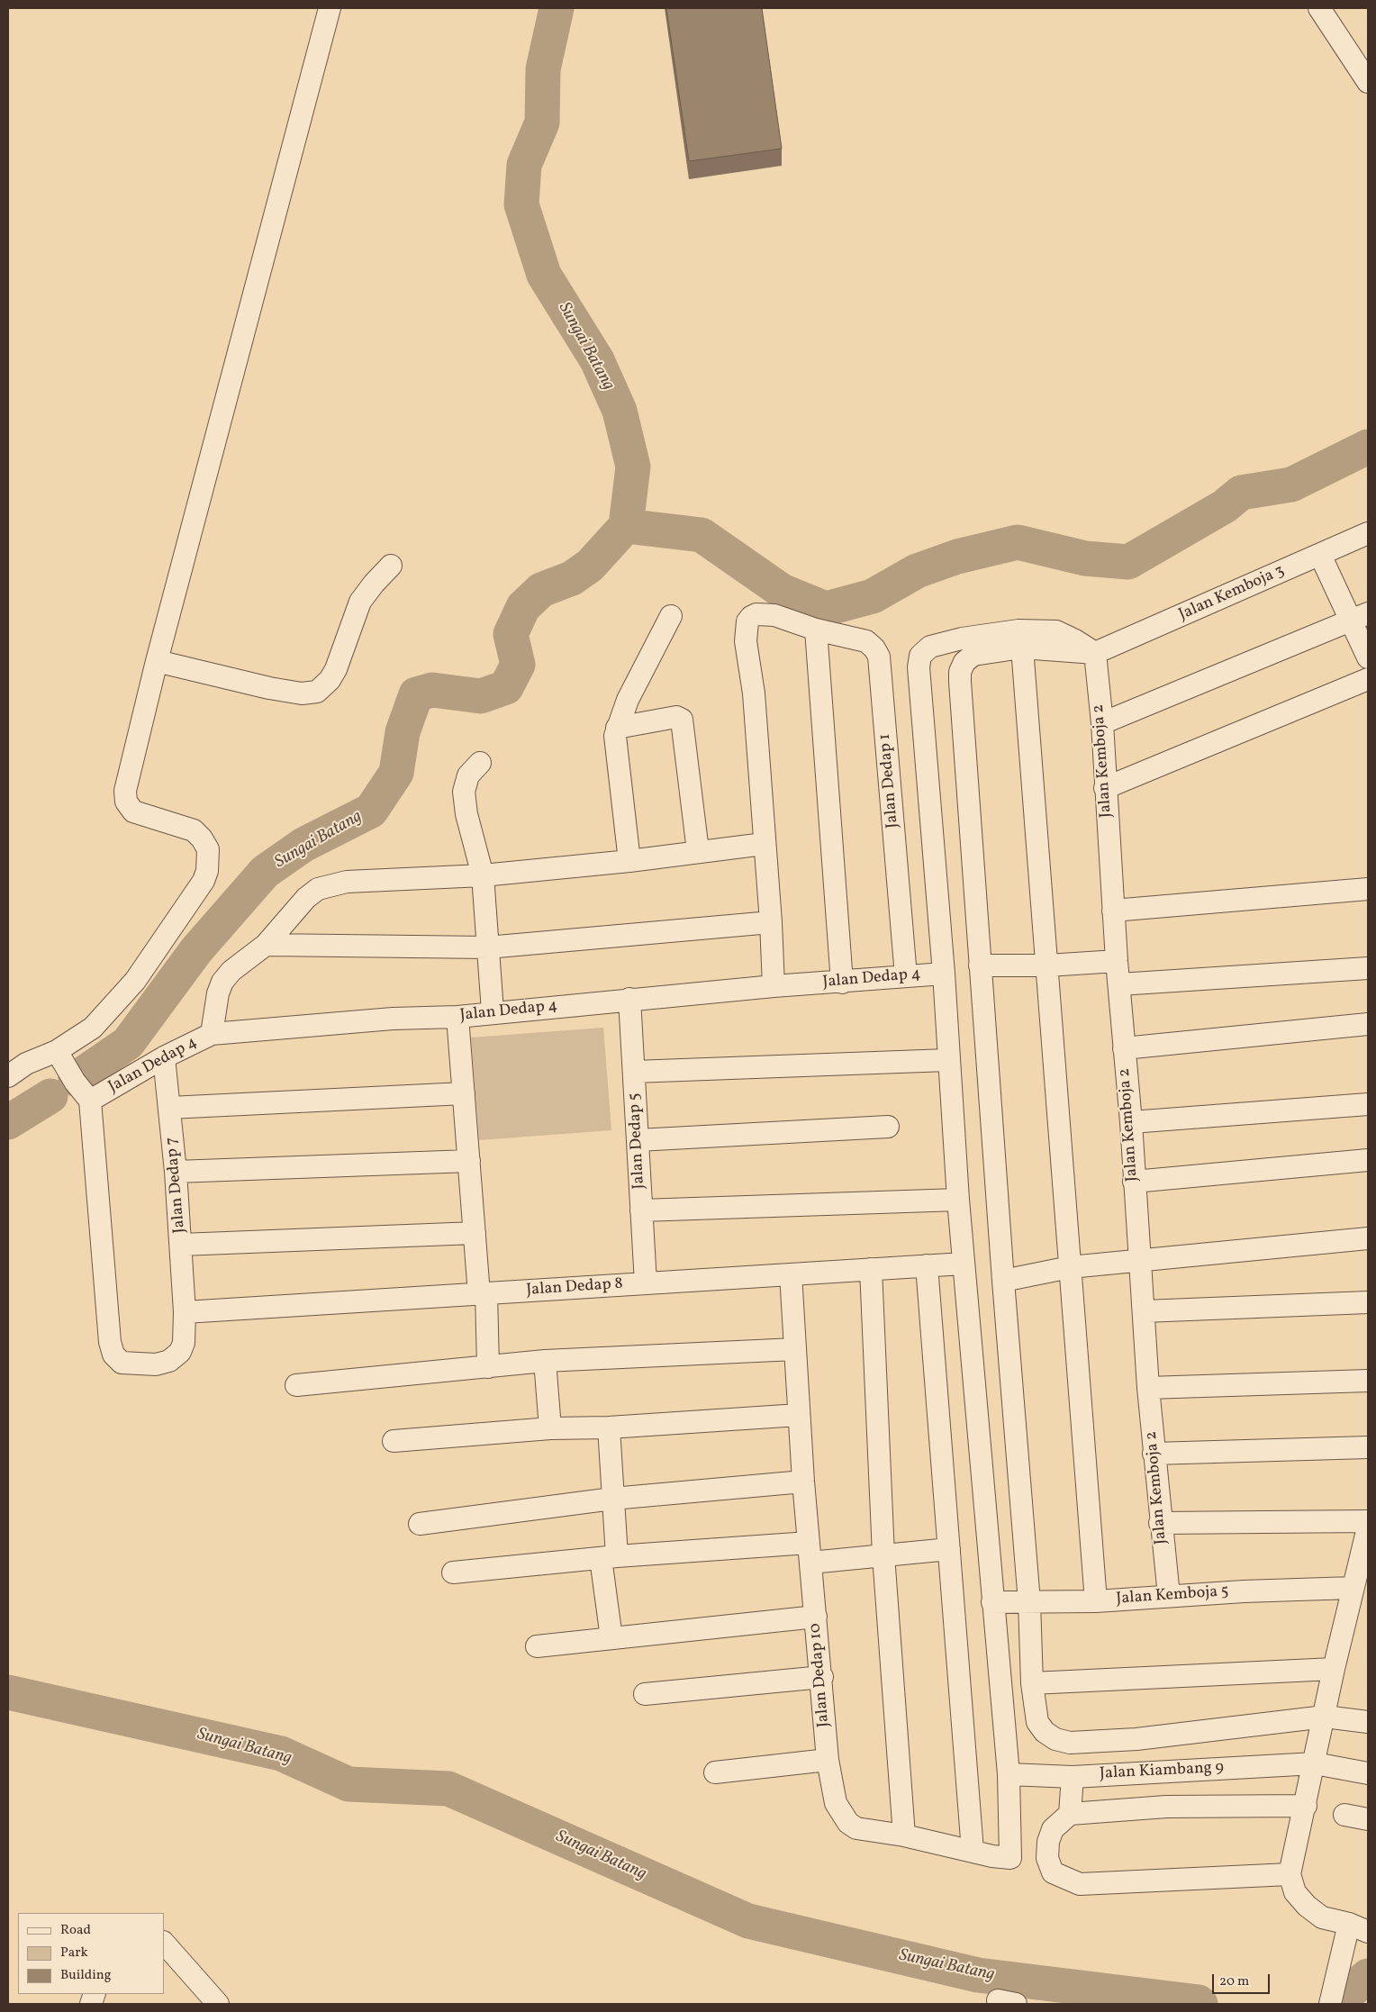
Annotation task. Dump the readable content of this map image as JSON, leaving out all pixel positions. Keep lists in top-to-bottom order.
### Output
{
  "streets": {
    "street": [
      "Jalan Kemboja 3",
      "Jalan Kemboja 2",
      "Jalan Dedap 1",
      "Jalan Dedap 4",
      "Jalan Dedap 5",
      "Jalan Dedap 7",
      "Jalan Dedap 8",
      "Jalan Kemboja 5",
      "Jalan Dedap 10",
      "Jalan Kiambang 9"
    ]
  },
  "crossings": [
    ["Jalan Kemboja 3", "Jalan Kemboja 2"],
    ["Jalan Kemboja 2", "Jalan Kemboja 5"],
    ["Jalan Dedap 1", "Jalan Dedap 4"],
    ["Jalan Dedap 4", "Jalan Dedap 5"],
    ["Jalan Dedap 4", "Jalan Dedap 7"],
    ["Jalan Dedap 5", "Jalan Dedap 8"],
    ["Jalan Dedap 7", "Jalan Dedap 8"],
    ["Jalan Dedap 8", "Jalan Dedap 10"],
    ["Jalan Dedap 10", "Jalan Kiambang 9"]
  ],
  "water": ["Sungai Batang"],
  "legend": ["Road", "Park", "Building"],
  "scale_bar": "20 m"
}
